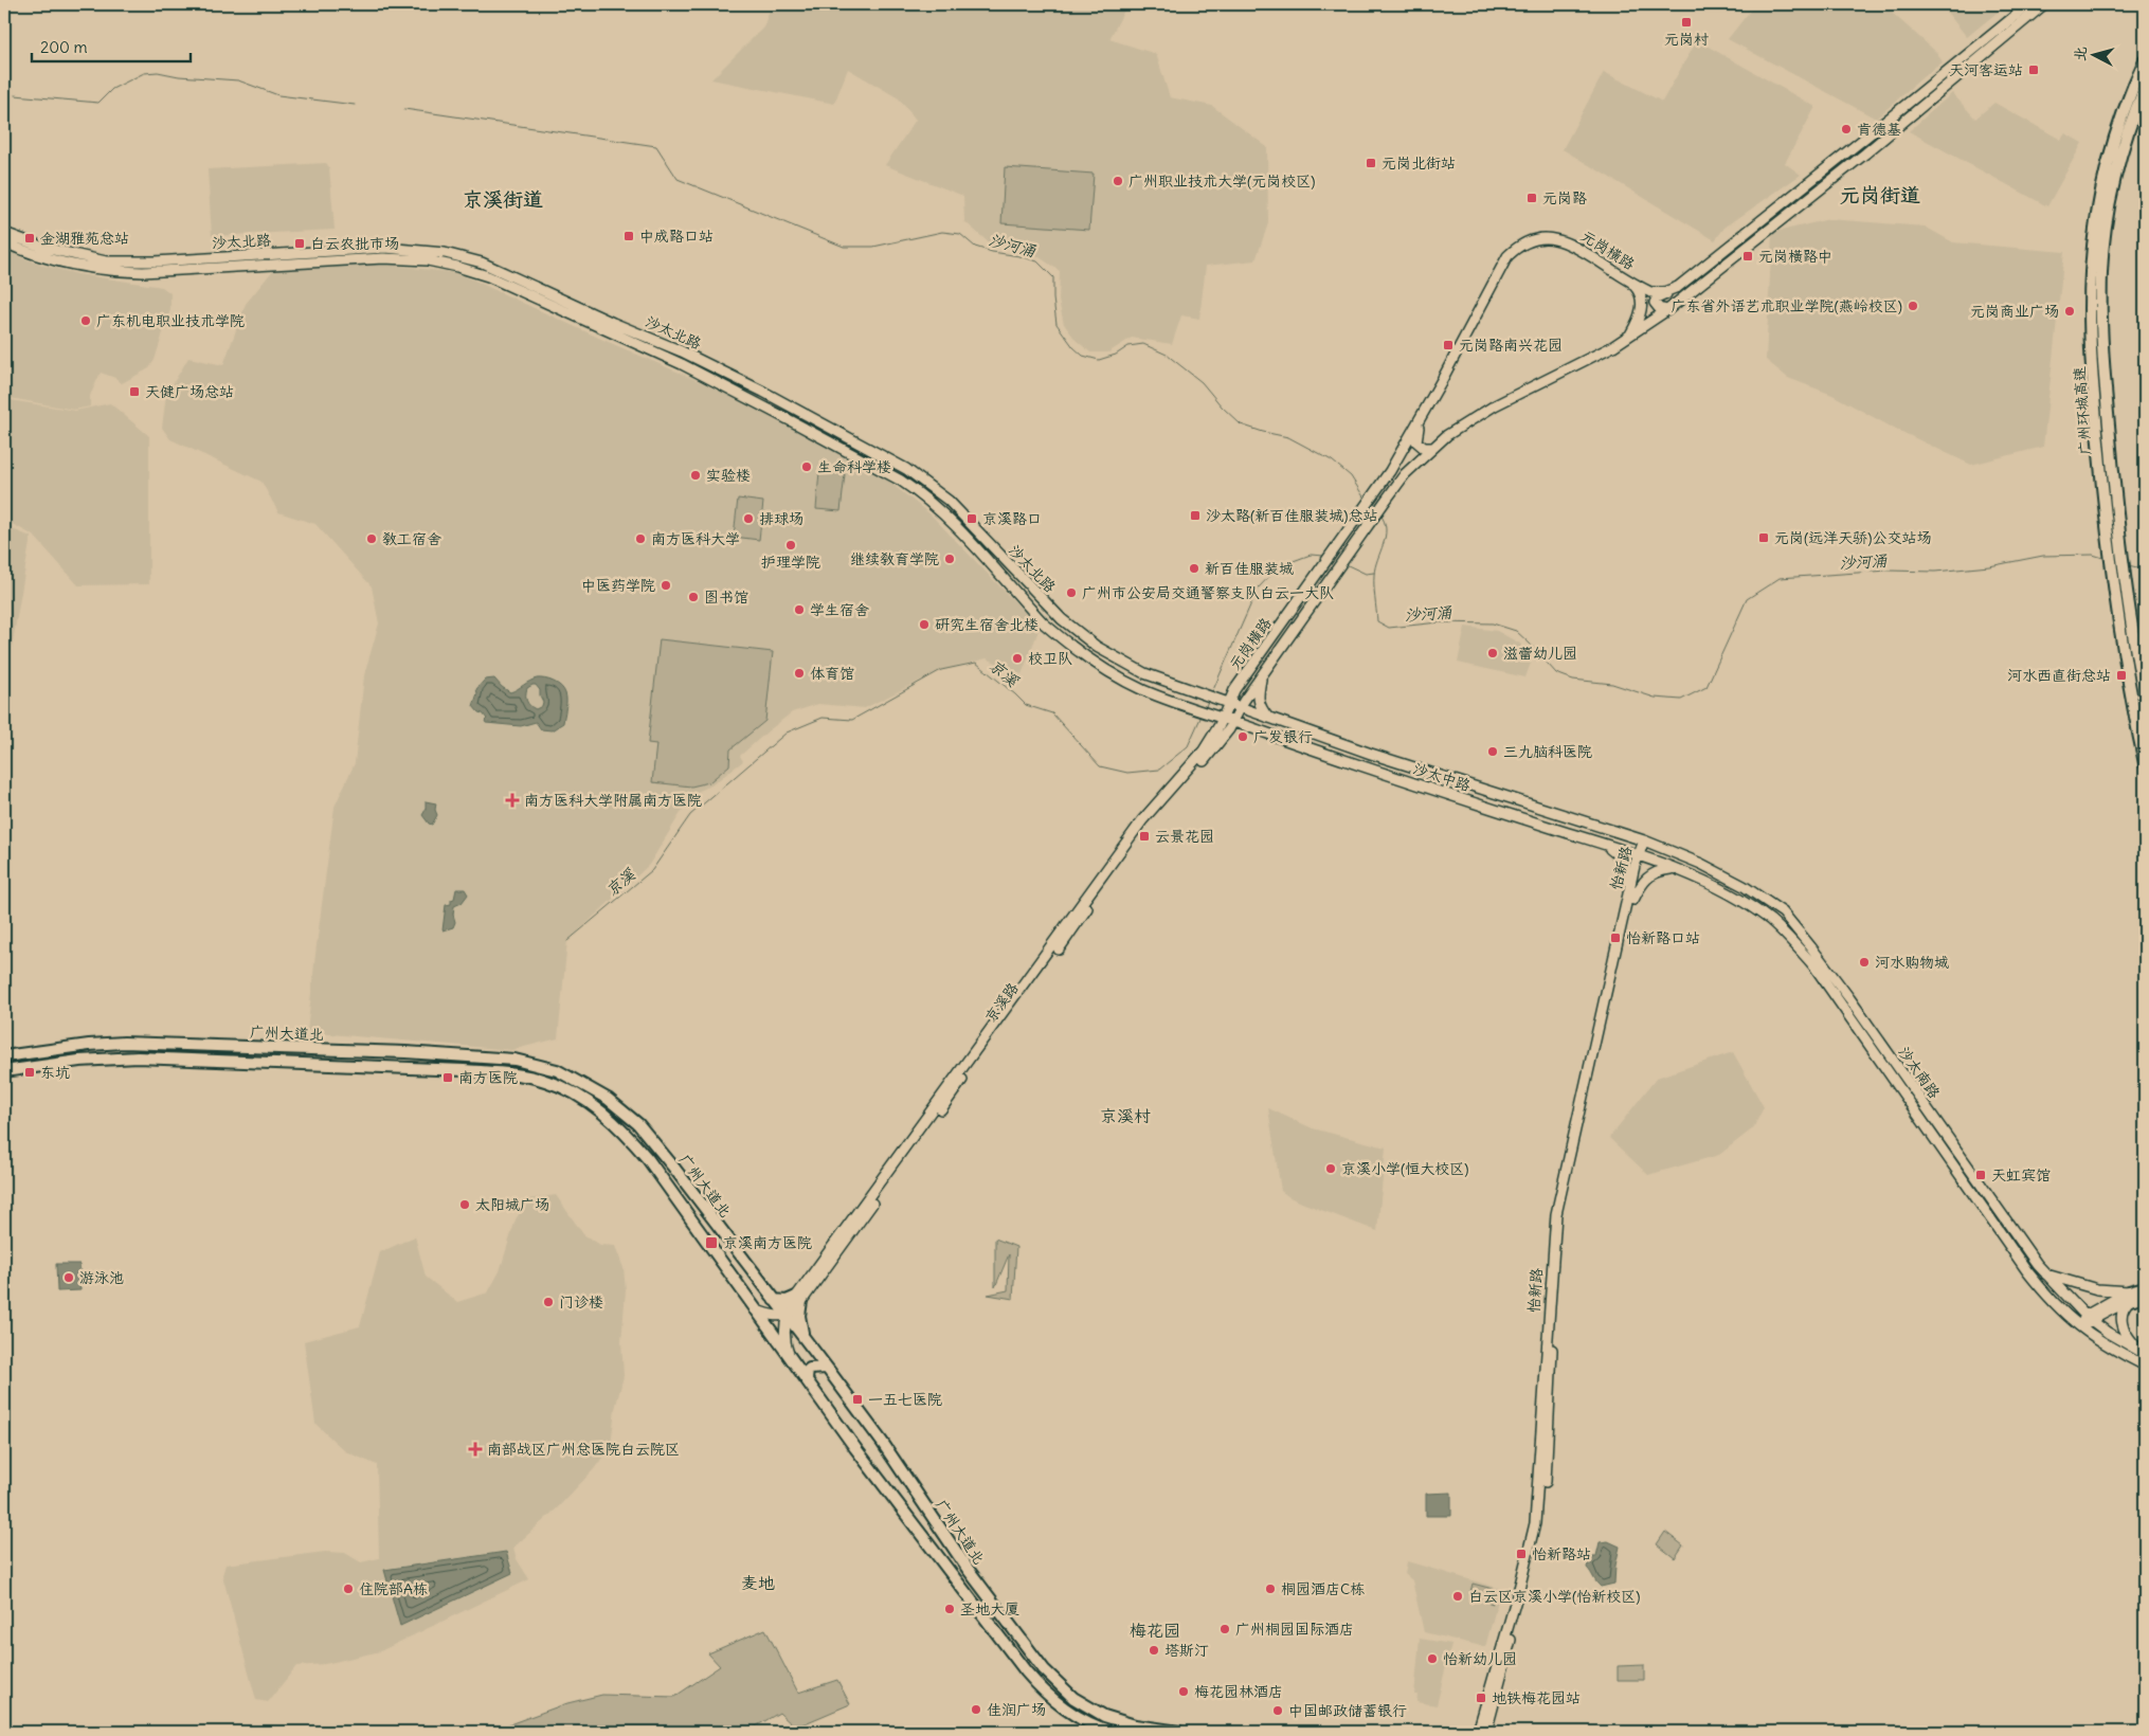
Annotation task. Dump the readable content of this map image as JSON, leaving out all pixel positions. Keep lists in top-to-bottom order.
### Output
{
  "streets": {
    "highway": ["广州环城高速", "广州大道北"],
    "main road": [
      "沙太北路",
      "元岗横路",
      "沙太中路",
      "怡新路",
      "京溪路",
      "沙太南路"
    ]
  },
  "crossings": [
    ["沙太北路", "元岗横路"],
    ["沙太北路", "沙太中路"],
    ["沙太北路", "京溪路"],
    ["元岗横路", "沙太中路"],
    ["元岗横路", "京溪路"],
    ["沙太中路", "怡新路"],
    ["沙太中路", "京溪路"],
    ["沙太中路", "沙太南路"],
    ["怡新路", "沙太南路"],
    ["京溪路", "广州大道北"]
  ],
  "districts": [
    "元岗街道",
    "京溪街道",
    "京溪村",
    "麦地",
    "梅花园"
  ],
  "water": ["沙河涌", "京溪"],
  "places": {
    "transit": [
      "元岗村",
      "天河客运站",
      "元岗北街站",
      "元岗路",
      "中成路口站",
      "金湖雅苑总站",
      "白云农批市场",
      "元岗横路中",
      "元岗路南兴花园",
      "天健广场总站",
      "沙太路(新百佳服装城)总站",
      "京溪路口",
      "元岗(远洋天骄)公交站场",
      "河水西直街总站",
      "云景花园",
      "怡新路口站",
      "东坑",
      "南方医院",
      "天虹宾馆",
      "京溪南方医院",
      "一五七医院",
      "怡新路站",
      "地铁梅花园站"
    ],
    "other": [
      "肯德基",
      "广州职业技术大学(元岗校区)",
      "广东省外语艺术职业学院(燕岭校区)",
      "元岗商业广场",
      "广东机电职业技术学院",
      "生命科学楼",
      "实验楼",
      "排球场",
      "教工宿舍",
      "南方医科大学",
      "护理学院",
      "继续教育学院",
      "新百佳服装城",
      "中医药学院",
      "广州市公安局交通警察支队白云一大队",
      "图书馆",
      "学生宿舍",
      "研究生宿舍北楼",
      "滋蕾幼儿园",
      "校卫队",
      "体育馆",
      "广发银行",
      "三九脑科医院",
      "河水购物城",
      "京溪小学(恒大校区)",
      "太阳城广场",
      "游泳池",
      "门诊楼",
      "住院部A栋",
      "桐园酒店C栋",
      "白云区京溪小学(怡新校区)",
      "圣地大厦",
      "广州桐园国际酒店",
      "塔斯汀",
      "怡新幼儿园",
      "梅花园林酒店",
      "佳润广场",
      "中国邮政储蓄银行"
    ],
    "health": ["南方医科大学附属南方医院", "南部战区广州总医院白云院区"]
  },
  "scale_bar": "200 m",
  "north": "left"
}
